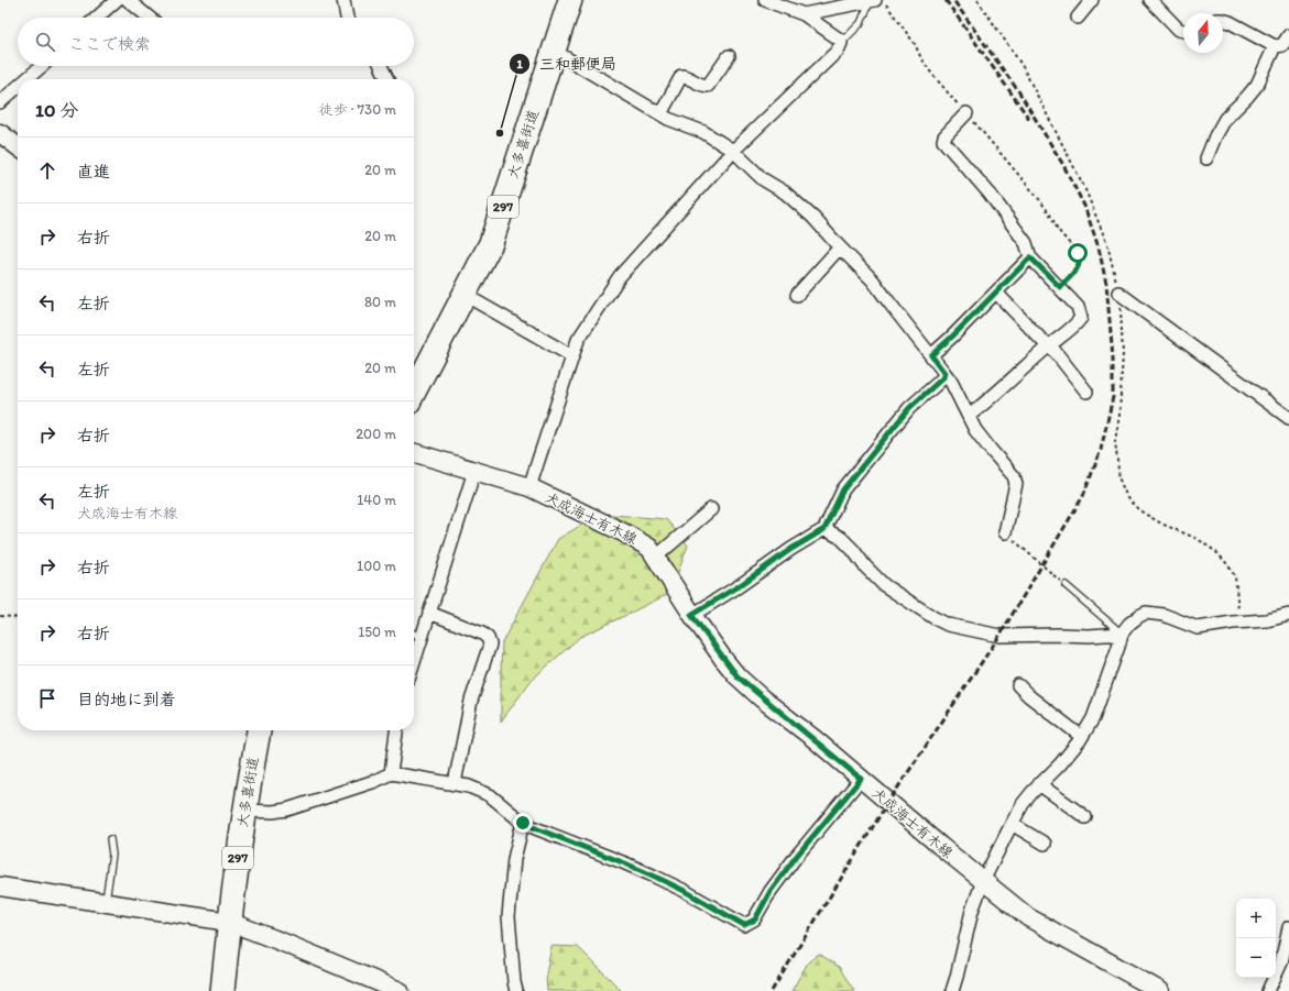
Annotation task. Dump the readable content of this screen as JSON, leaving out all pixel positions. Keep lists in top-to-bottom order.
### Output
{
  "streets": {
    "highway": ["大多喜街道", "297"],
    "main road": ["犬成海士有木線"]
  },
  "places": ["三和郵便局"],
  "north": "top",
  "page": {
    "search": "ここで検索",
    "heading": ["10 分", "徒歩 · 730 m"],
    "list": [
      ["直進", "20 m"],
      ["右折", "20 m"],
      ["左折", "80 m"],
      ["左折", "20 m"],
      ["右折", "200 m"],
      ["左折", "犬成海士有木線", "140 m"],
      ["右折", "100 m"],
      ["右折", "150 m"],
      "目的地に到着"
    ],
    "map_buttons": ["+", "−"]
  }
}
